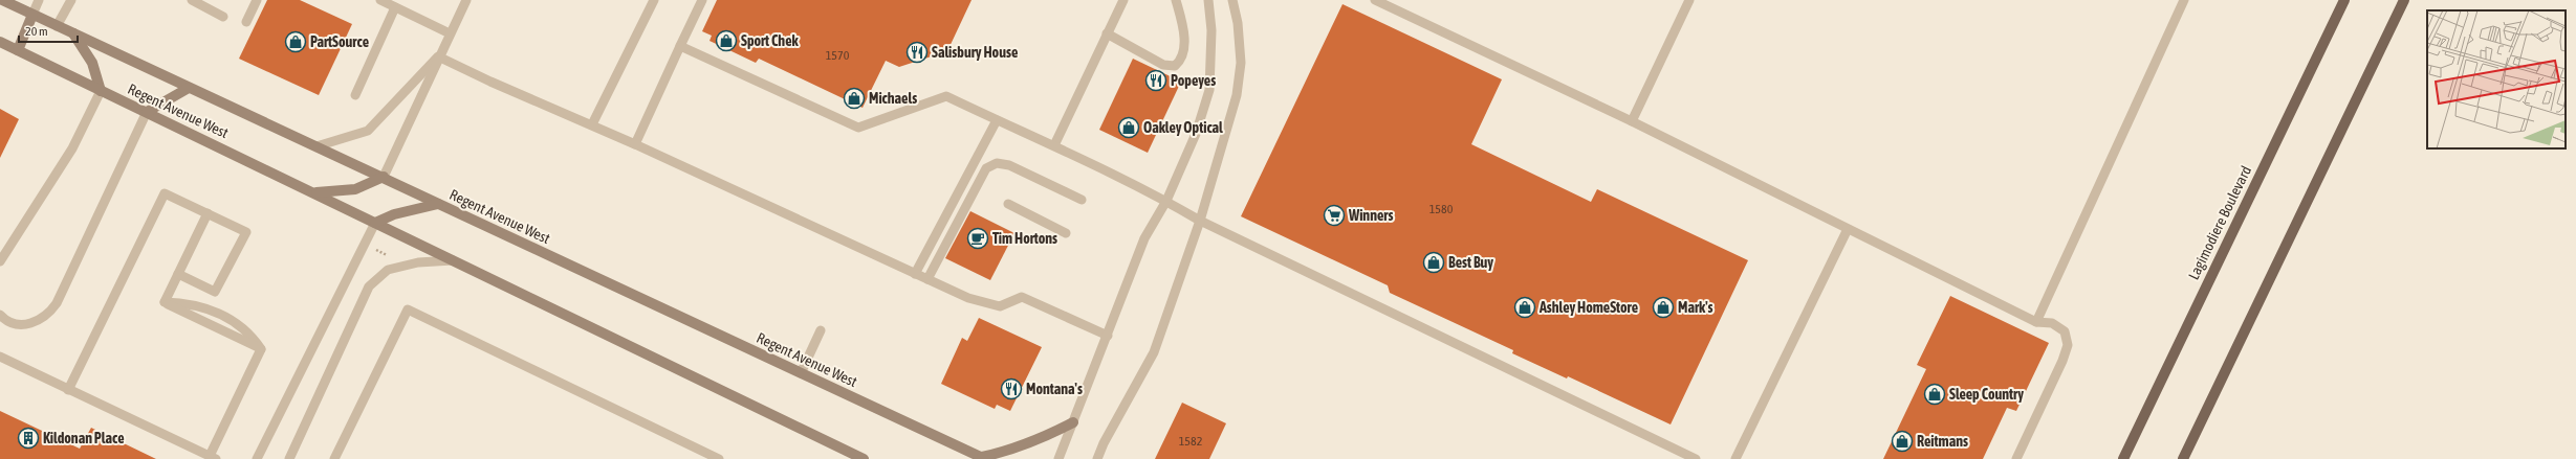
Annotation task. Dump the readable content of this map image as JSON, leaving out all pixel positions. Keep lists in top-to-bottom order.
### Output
{
  "streets": {
    "main road": ["Regent Avenue West", "Lagimodiere Boulevard"]
  },
  "places": {
    "shop": [
      "Sport Chek",
      "PartSource",
      "Michaels",
      "Oakley Optical",
      "Best Buy",
      "Ashley HomeStore",
      "Mark's",
      "Sleep Country",
      "Reitmans"
    ],
    "restaurant": ["Salisbury House", "Popeyes", "Montana's"],
    "supermarket": ["Winners"],
    "cafe": ["Tim Hortons"],
    "building": ["Kildonan Place"]
  },
  "house_numbers": ["1570", "1580", "1582"],
  "scale_bar": "20 m"
}
